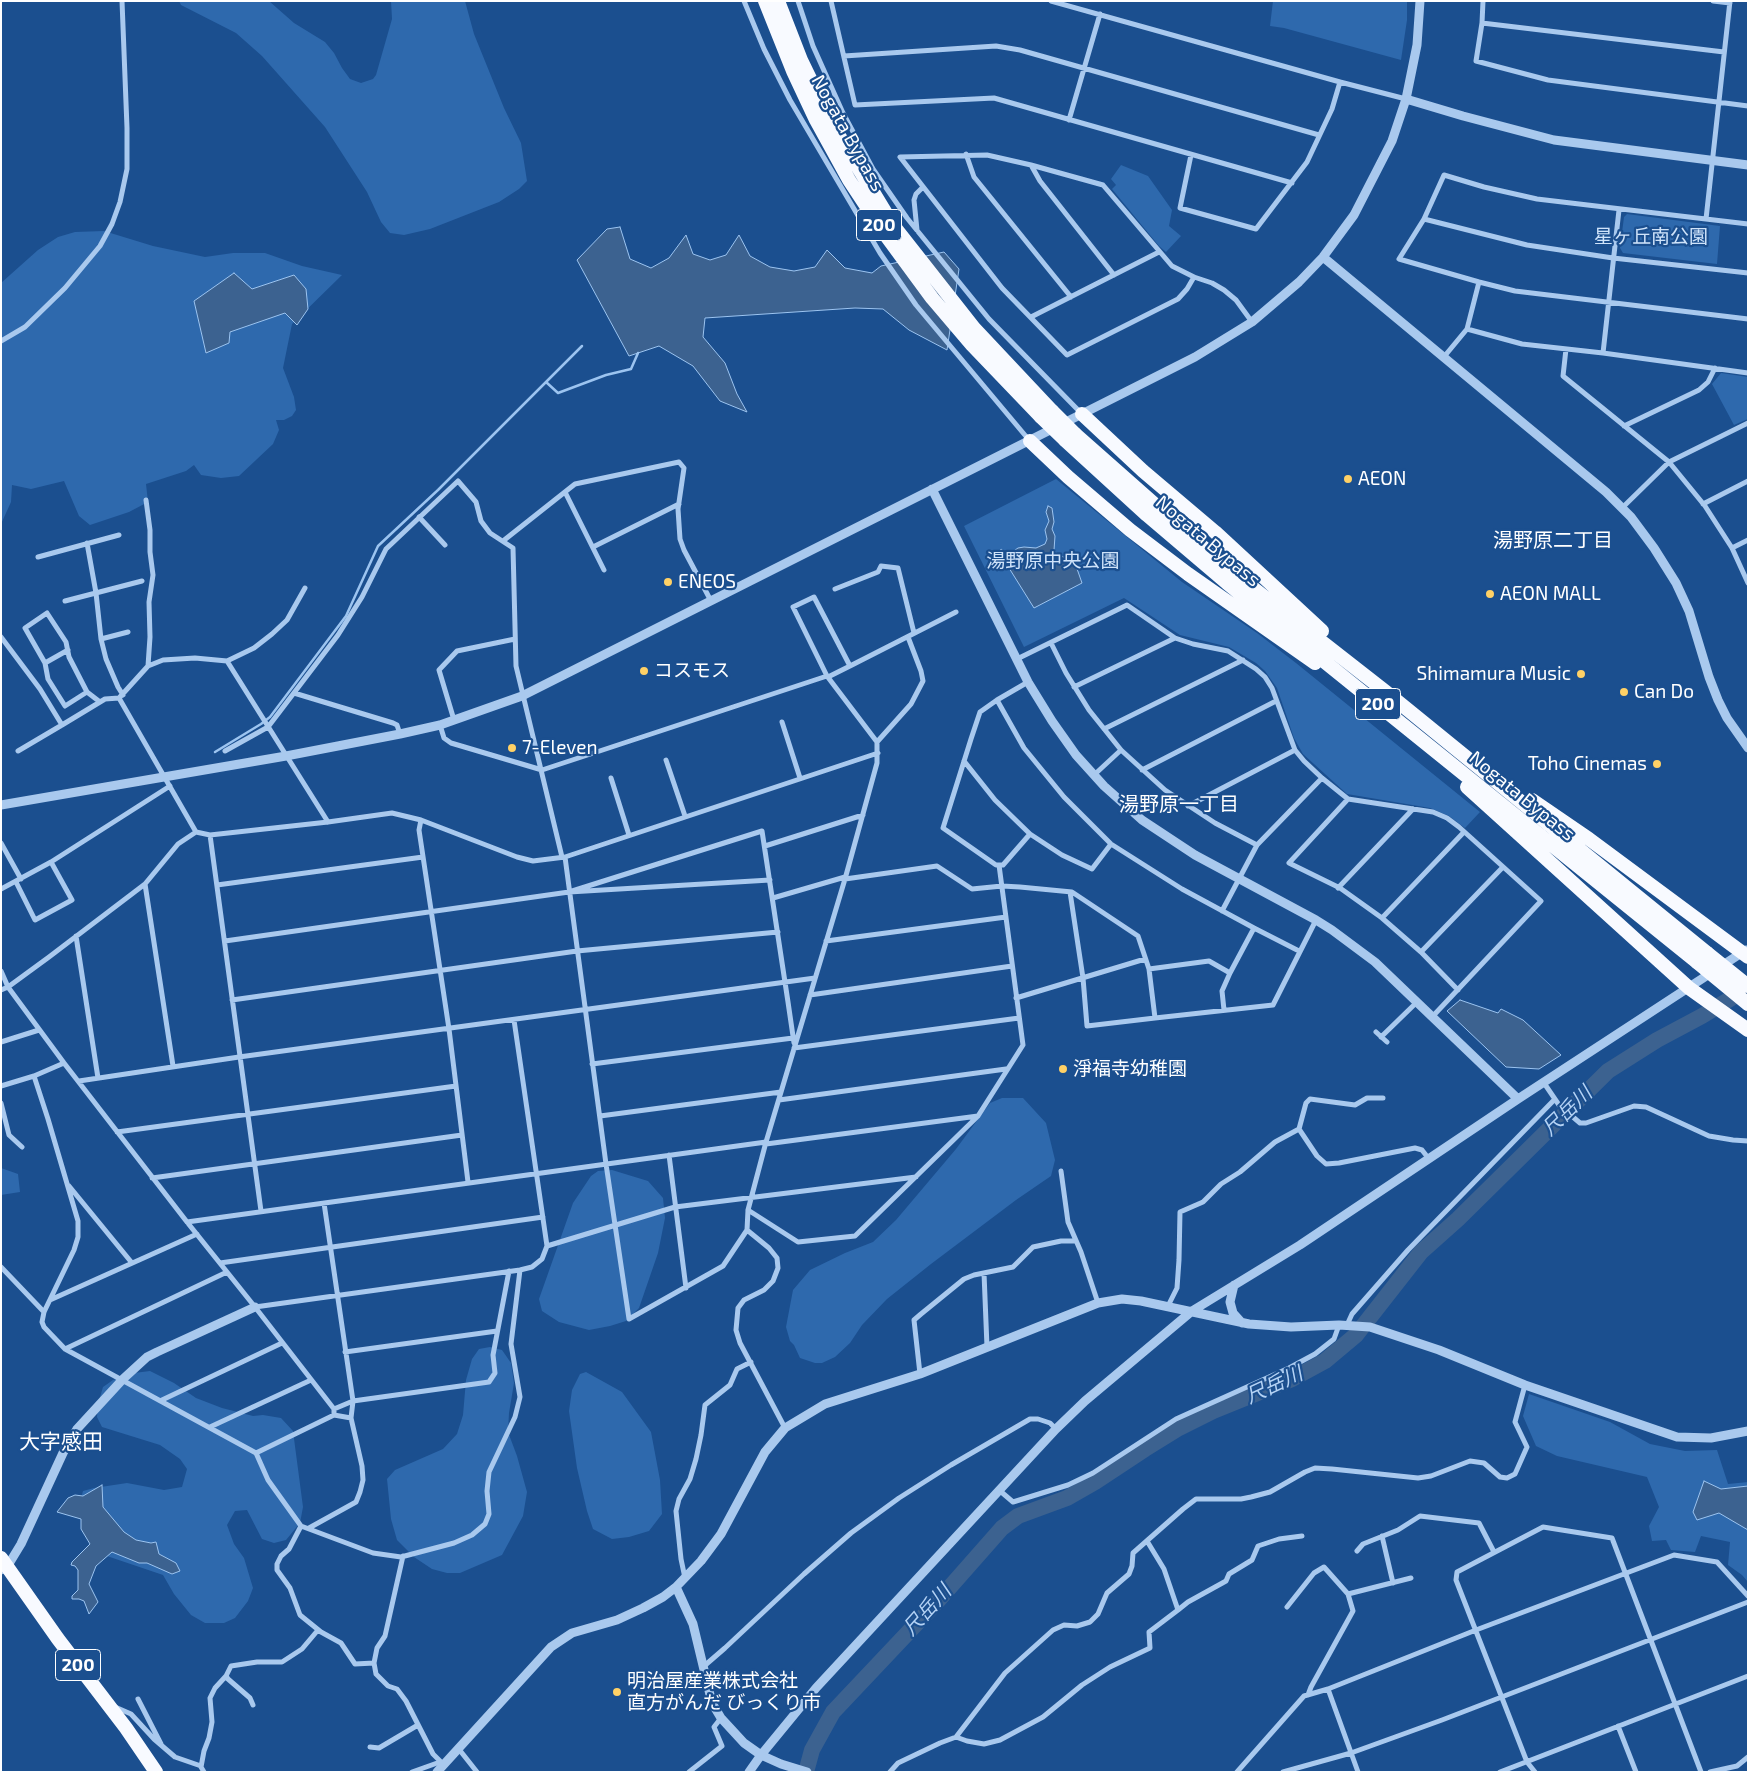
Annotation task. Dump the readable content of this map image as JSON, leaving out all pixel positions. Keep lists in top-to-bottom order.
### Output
{
  "streets": {
    "highway": ["Nogata Bypass", "200"]
  },
  "districts": ["湯野原二丁目", "湯野原一丁目", "大字感田"],
  "water": ["尺岳川"],
  "parks": ["星ヶ丘南公園", "湯野原中央公園"],
  "places": [
    "AEON",
    "ENEOS",
    "AEON MALL",
    "コスモス",
    "Shimamura Music",
    "Can Do",
    "7-Eleven",
    "Toho Cinemas",
    "淨福寺幼稚園",
    "明治屋産業株式会社 直方がんだ びっくり市"
  ]
}
